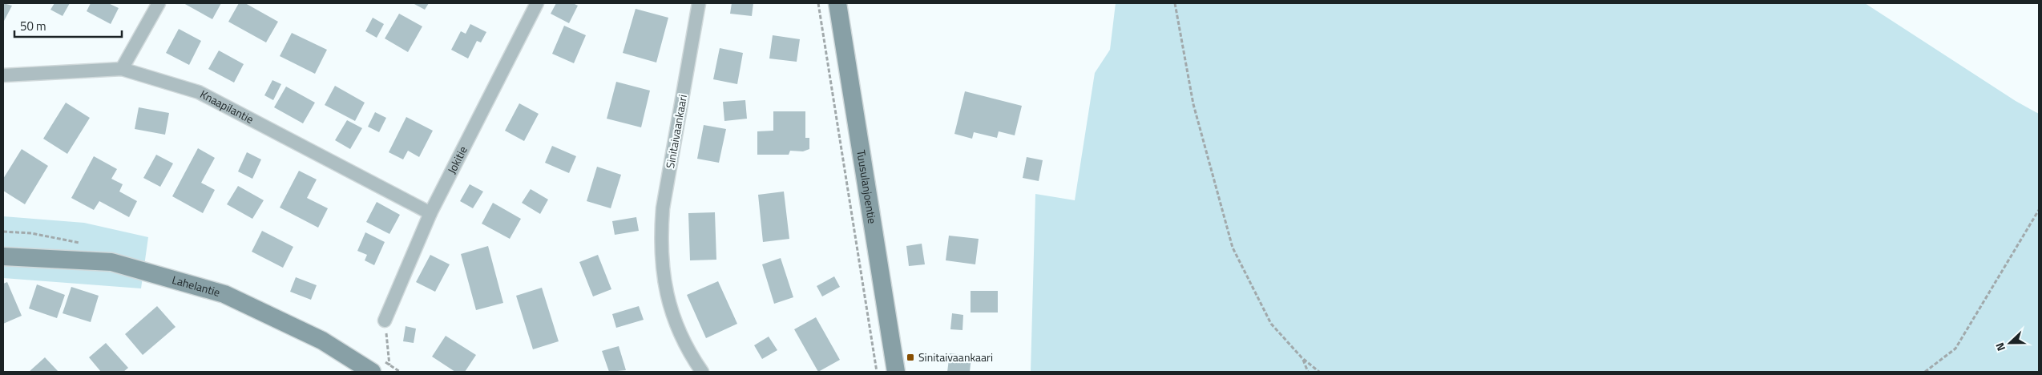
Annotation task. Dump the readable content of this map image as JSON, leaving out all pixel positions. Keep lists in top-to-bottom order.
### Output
{
  "streets": {
    "main road": ["Tuusulanjoentie", "Lahelantie"],
    "street": ["Knaapilantie", "Sinitaivaankaari", "Jokitie"]
  },
  "crossings": [
    ["Knaapilantie", "Jokitie"]
  ],
  "places": {
    "transit": ["Sinitaivaankaari"]
  },
  "scale_bar": "50 m",
  "north": "left"
}
